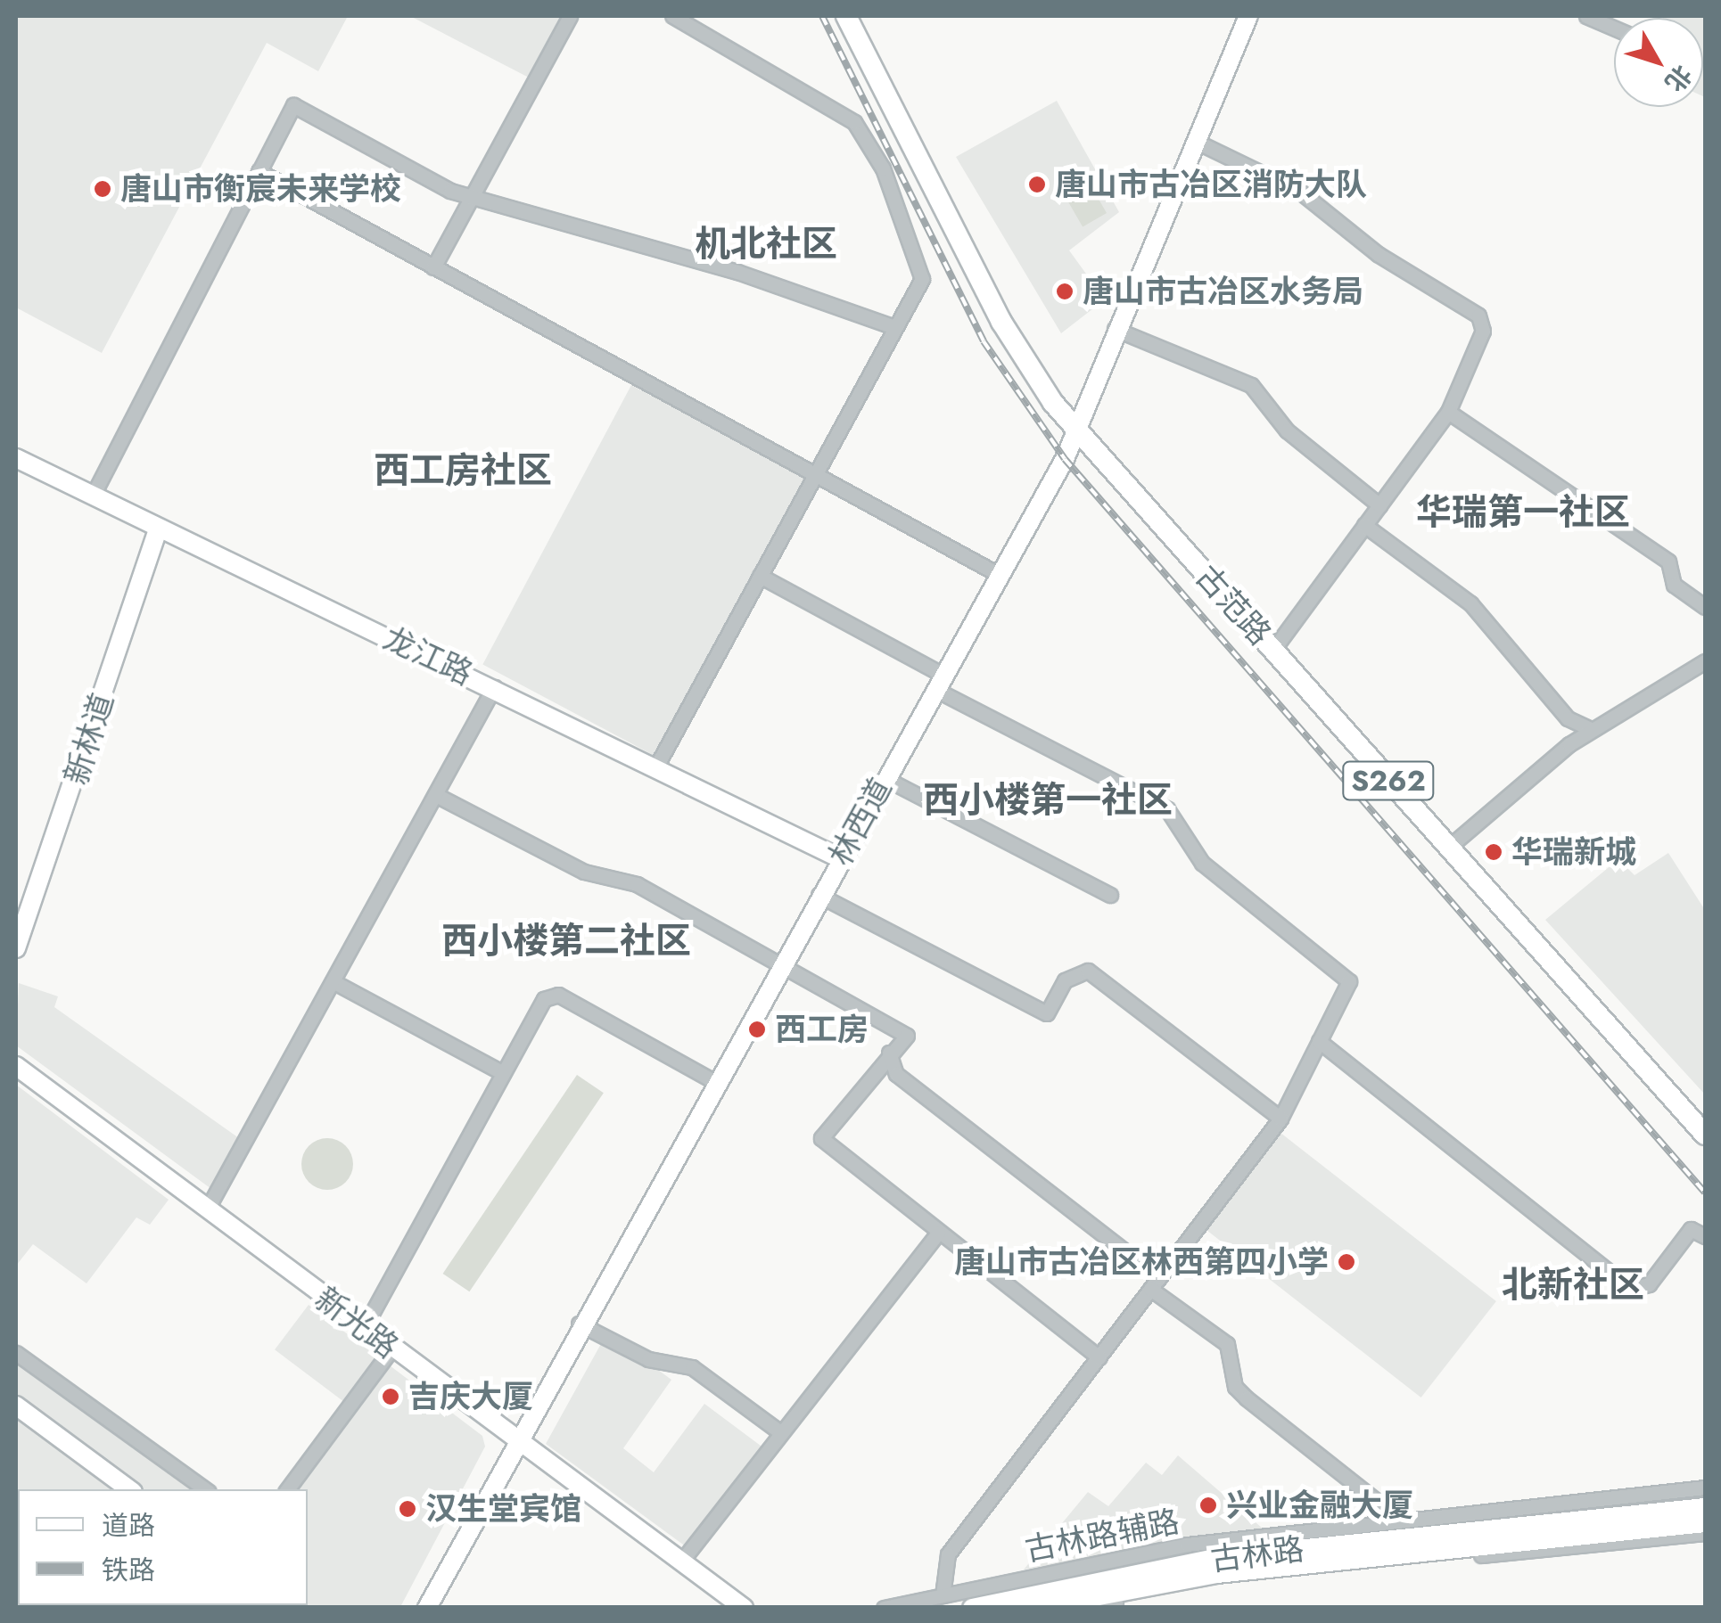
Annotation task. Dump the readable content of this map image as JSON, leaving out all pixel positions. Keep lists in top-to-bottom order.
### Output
{
  "streets": {
    "main road": [
      "古范路",
      "龙江路",
      "新林道",
      "S262",
      "林西道",
      "新光路",
      "古林路"
    ],
    "street": ["古林路辅路"]
  },
  "crossings": [
    ["古范路", "林西道"],
    ["龙江路", "新林道"],
    ["龙江路", "林西道"],
    ["林西道", "新光路"]
  ],
  "districts": [
    "机北社区",
    "西工房社区",
    "华瑞第一社区",
    "西小楼第一社区",
    "西小楼第二社区",
    "北新社区"
  ],
  "places": [
    "唐山市古冶区消防大队",
    "唐山市衡宸未来学校",
    "唐山市古冶区水务局",
    "华瑞新城",
    "西工房",
    "唐山市古冶区林西第四小学",
    "吉庆大厦",
    "兴业金融大厦",
    "汉生堂宾馆"
  ],
  "legend": ["道路", "铁路"],
  "north": "bottom right"
}
